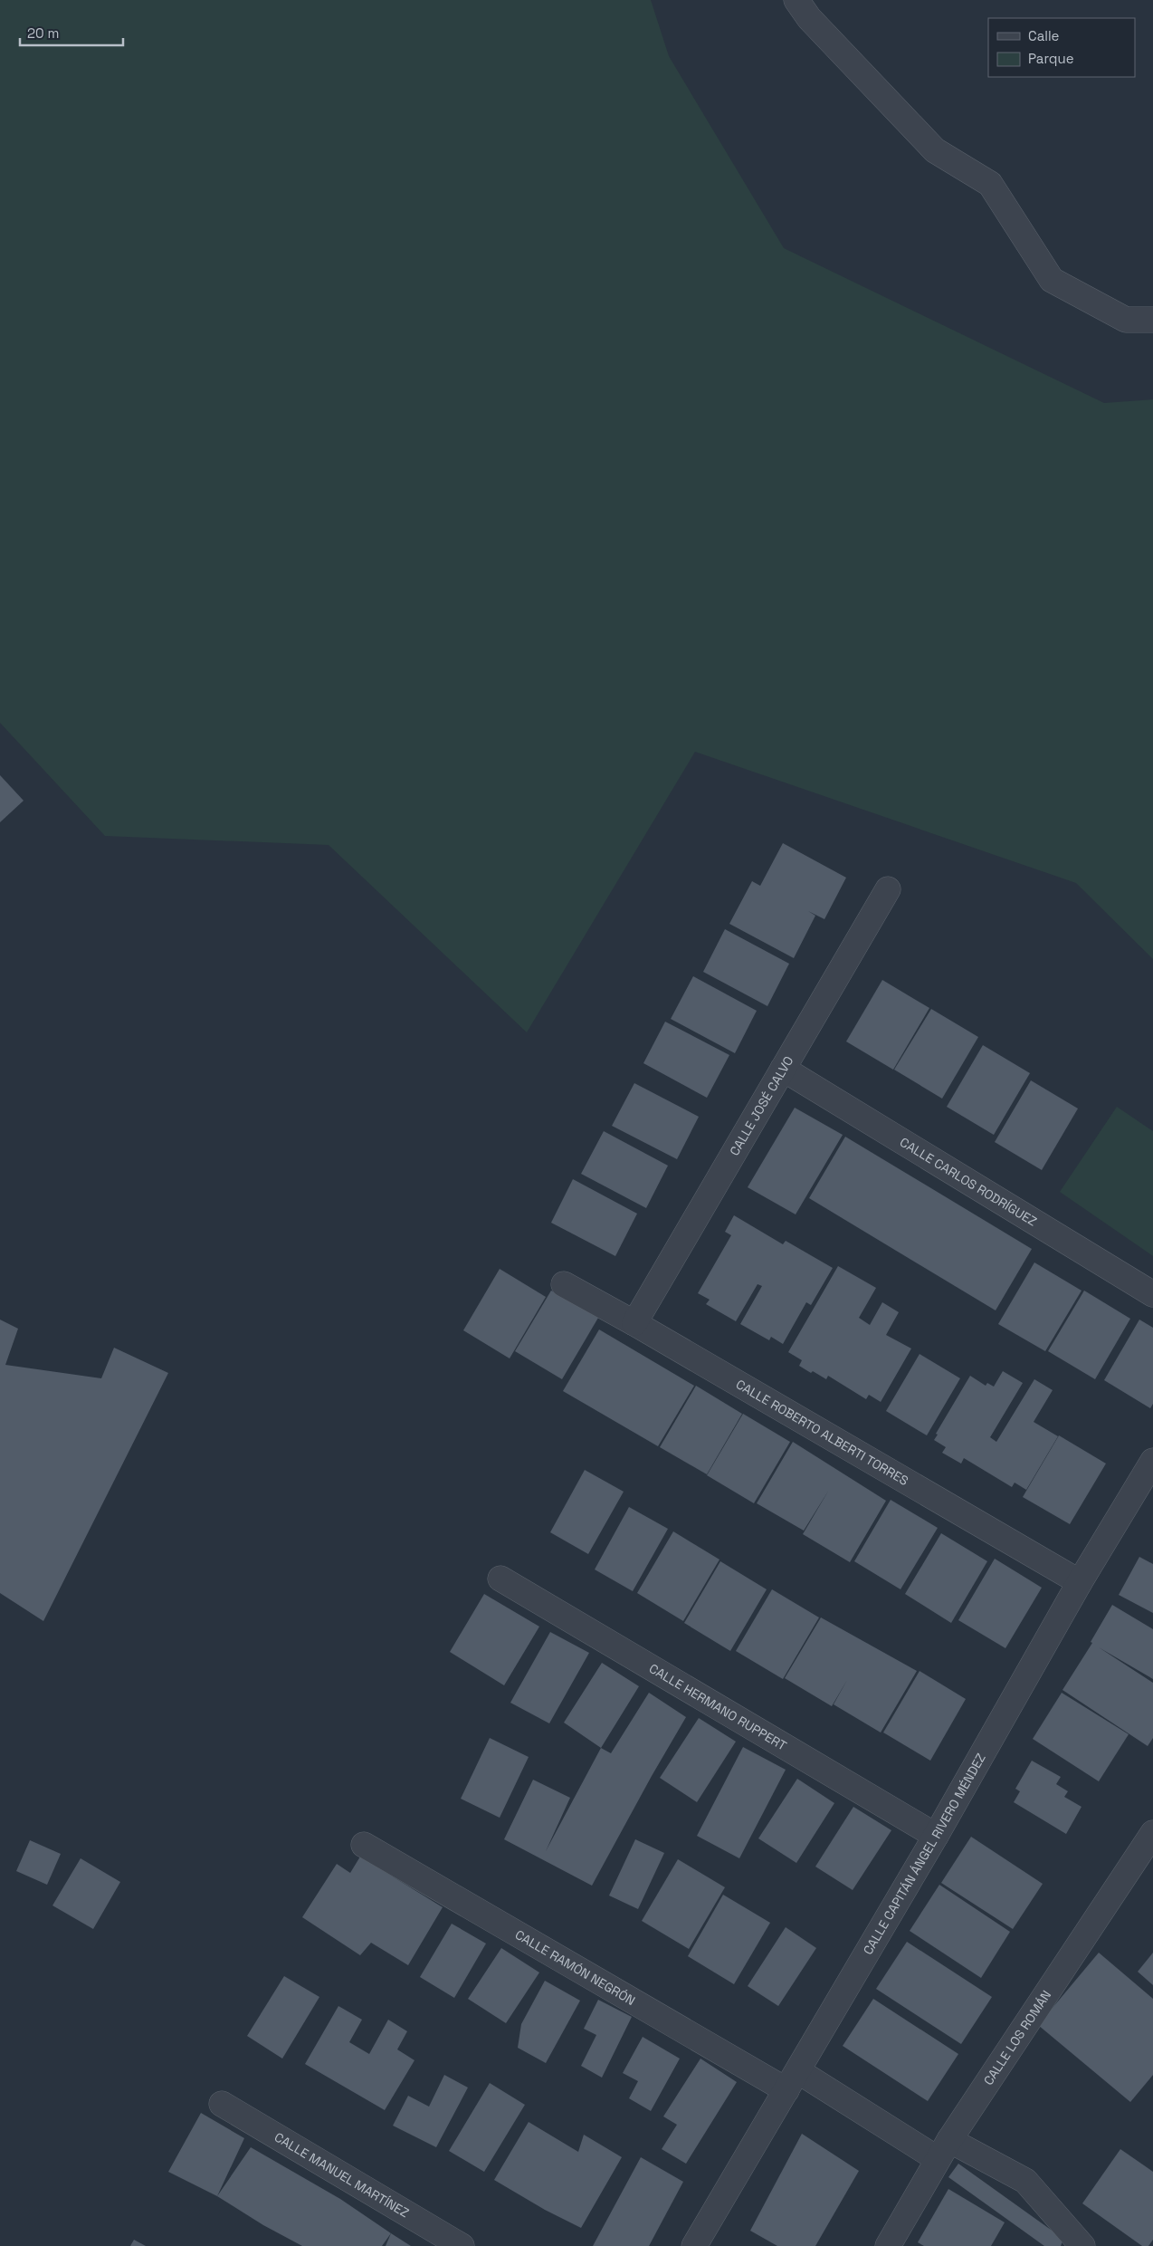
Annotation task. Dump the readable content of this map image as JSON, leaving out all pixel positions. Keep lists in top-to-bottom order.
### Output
{
  "streets": {
    "street": [
      "CALLE JOSÉ CALVO",
      "CALLE CARLOS RODRÍGUEZ",
      "CALLE ROBERTO ALBERTI TORRES",
      "CALLE HERMANO RUPPERT",
      "CALLE CAPITÁN ÁNGEL RIVERO MÉNDEZ",
      "CALLE RAMÓN NEGRÓN",
      "CALLE LOS ROMÁN",
      "CALLE MANUEL MARTÍNEZ"
    ]
  },
  "crossings": [
    ["CALLE JOSÉ CALVO", "CALLE CARLOS RODRÍGUEZ"],
    ["CALLE JOSÉ CALVO", "CALLE ROBERTO ALBERTI TORRES"],
    ["CALLE ROBERTO ALBERTI TORRES", "CALLE CAPITÁN ÁNGEL RIVERO MÉNDEZ"],
    ["CALLE HERMANO RUPPERT", "CALLE CAPITÁN ÁNGEL RIVERO MÉNDEZ"],
    ["CALLE CAPITÁN ÁNGEL RIVERO MÉNDEZ", "CALLE RAMÓN NEGRÓN"],
    ["CALLE RAMÓN NEGRÓN", "CALLE LOS ROMÁN"]
  ],
  "legend": ["Calle", "Parque"],
  "scale_bar": "20 m"
}
